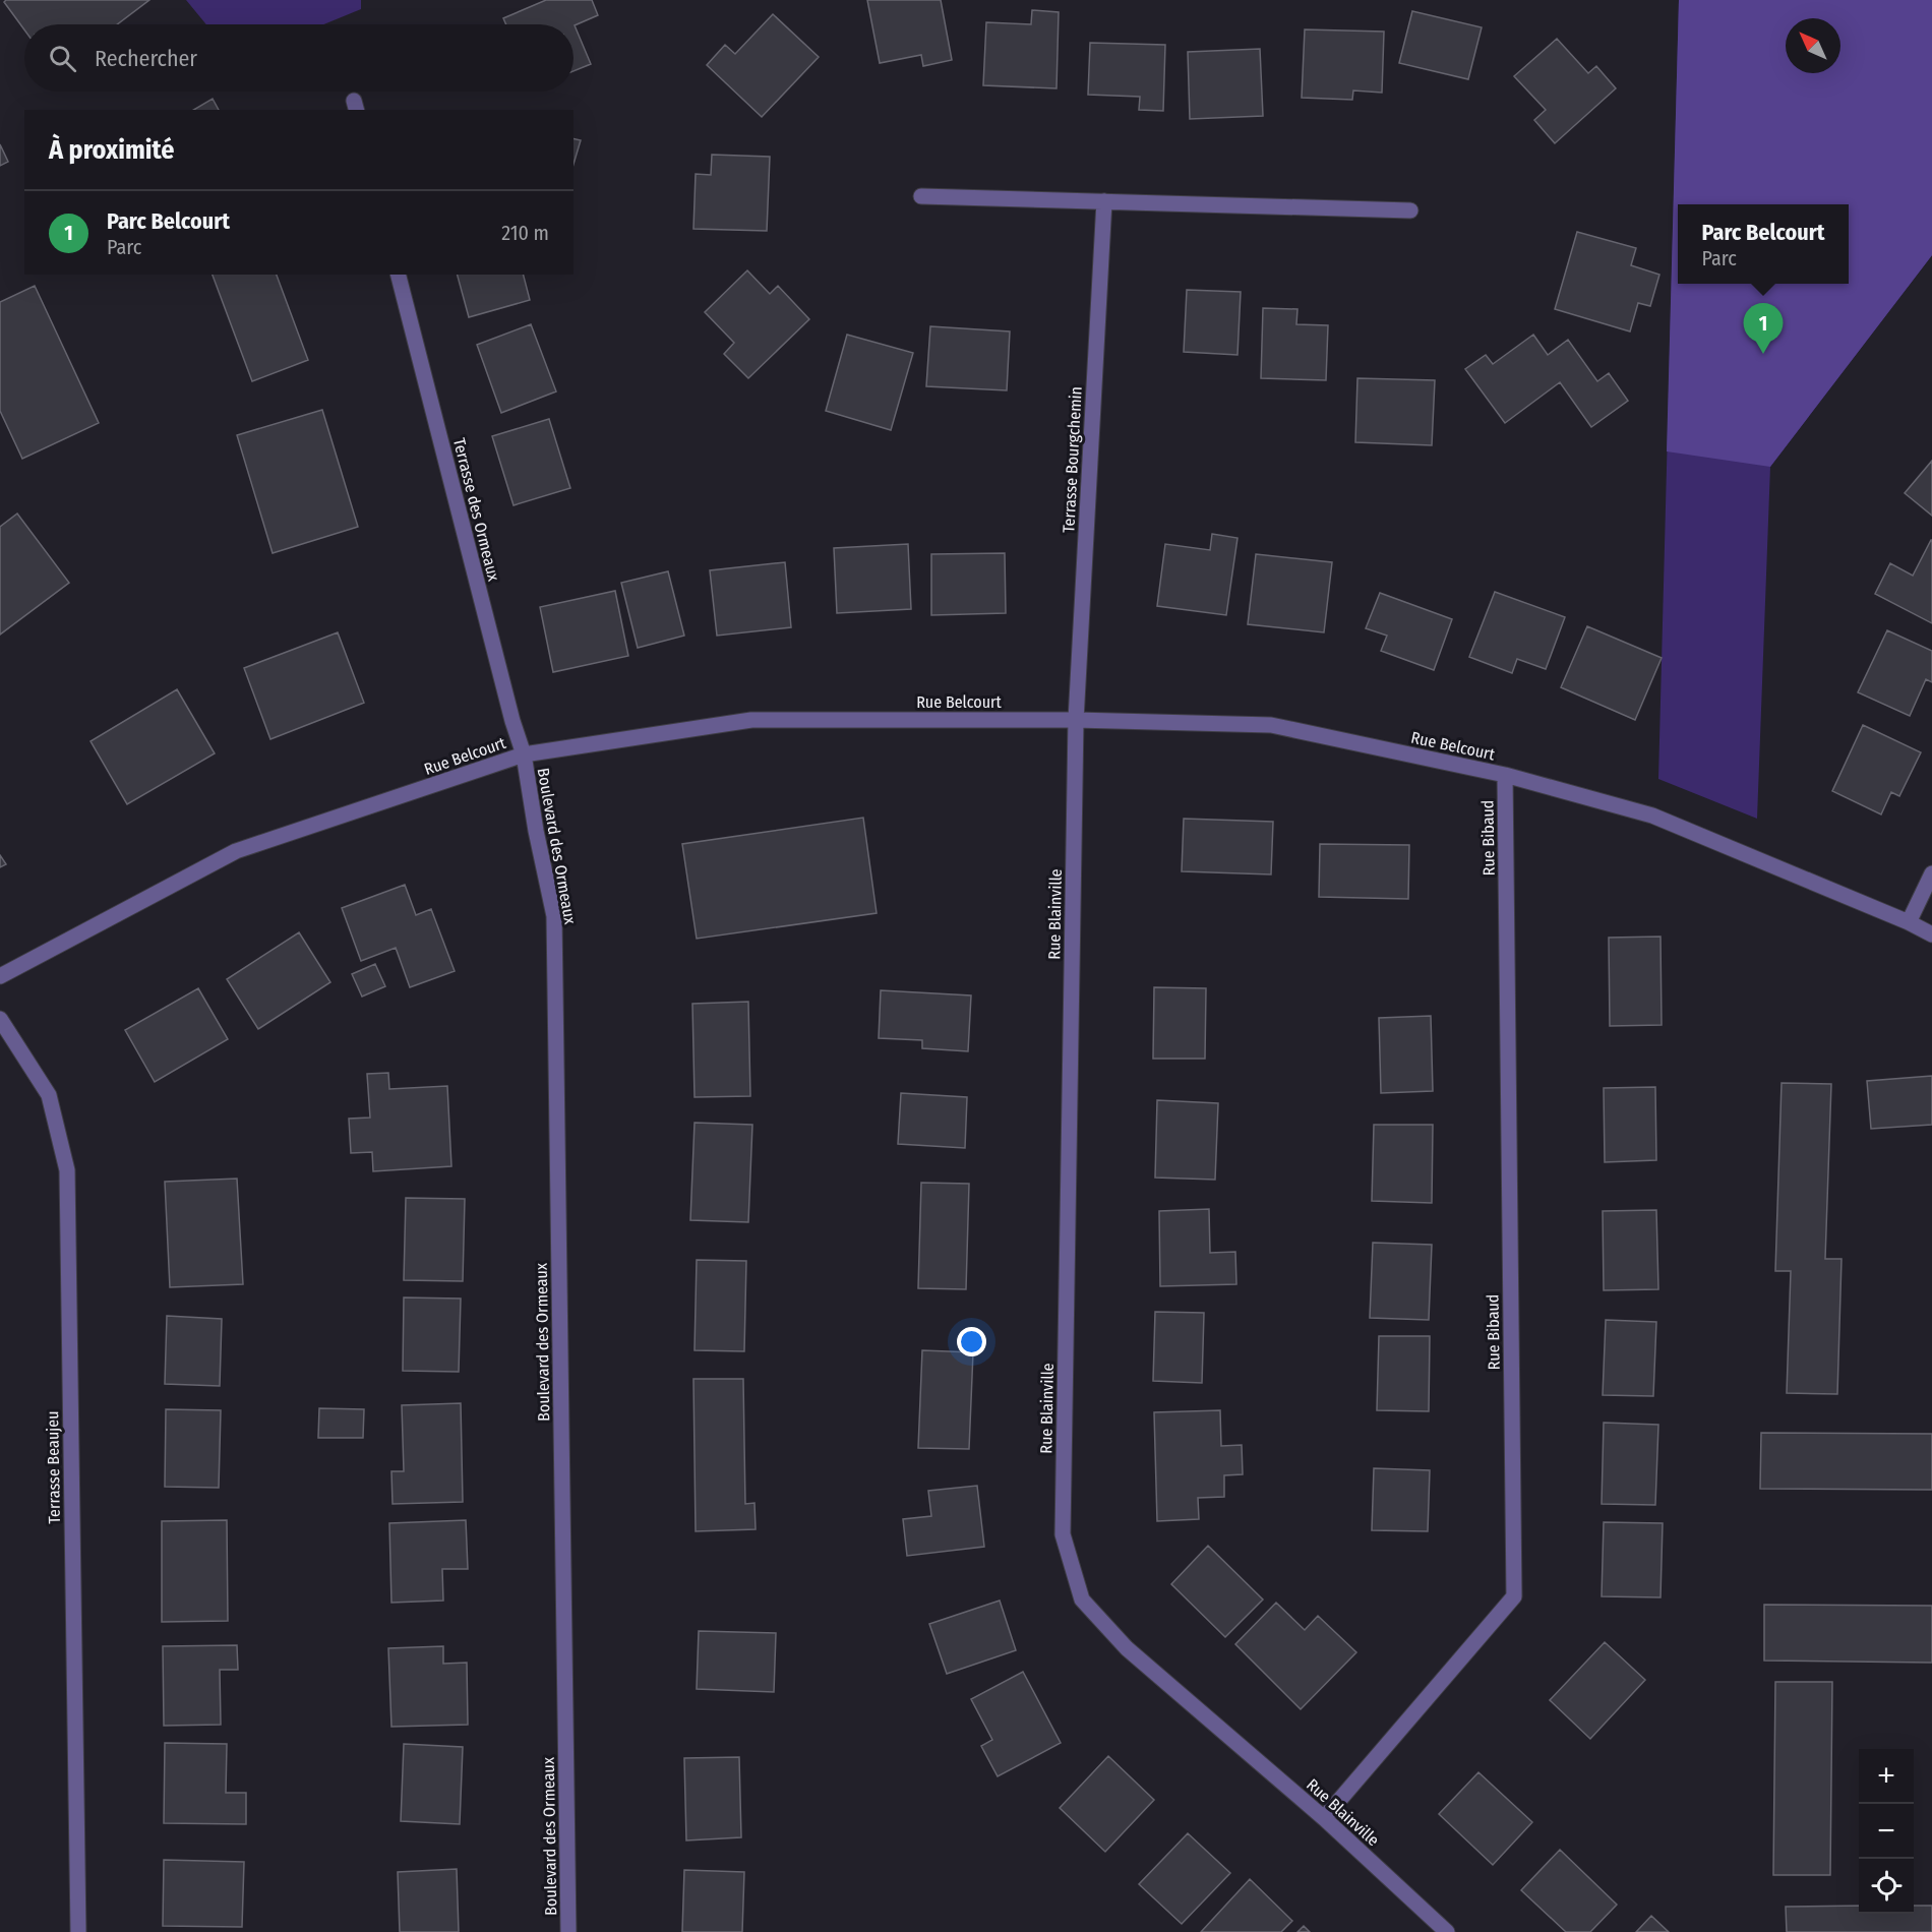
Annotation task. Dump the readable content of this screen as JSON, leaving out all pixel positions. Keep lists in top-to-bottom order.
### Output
{
  "streets": {
    "street": [
      "Terrasse Bourgchemin",
      "Terrasse des Ormeaux",
      "Rue Belcourt",
      "Rue Bibaud",
      "Boulevard des Ormeaux",
      "Rue Blainville",
      "Terrasse Beaujeu"
    ]
  },
  "crossings": [
    ["Terrasse Bourgchemin", "Rue Belcourt"],
    ["Terrasse Bourgchemin", "Rue Blainville"],
    ["Terrasse des Ormeaux", "Rue Belcourt"],
    ["Terrasse des Ormeaux", "Boulevard des Ormeaux"],
    ["Rue Belcourt", "Rue Bibaud"],
    ["Rue Belcourt", "Boulevard des Ormeaux"],
    ["Rue Belcourt", "Rue Blainville"],
    ["Rue Bibaud", "Rue Blainville"]
  ],
  "north": "top left",
  "page": {
    "search": "Rechercher",
    "heading": "À proximité",
    "list": [
      {
        "mark": "1",
        "name": "Parc Belcourt",
        "note": "Parc",
        "value": "210 m"
      }
    ],
    "popup": ["Parc Belcourt", "Parc"],
    "pins": "1",
    "map_buttons": ["+", "−"]
  }
}
